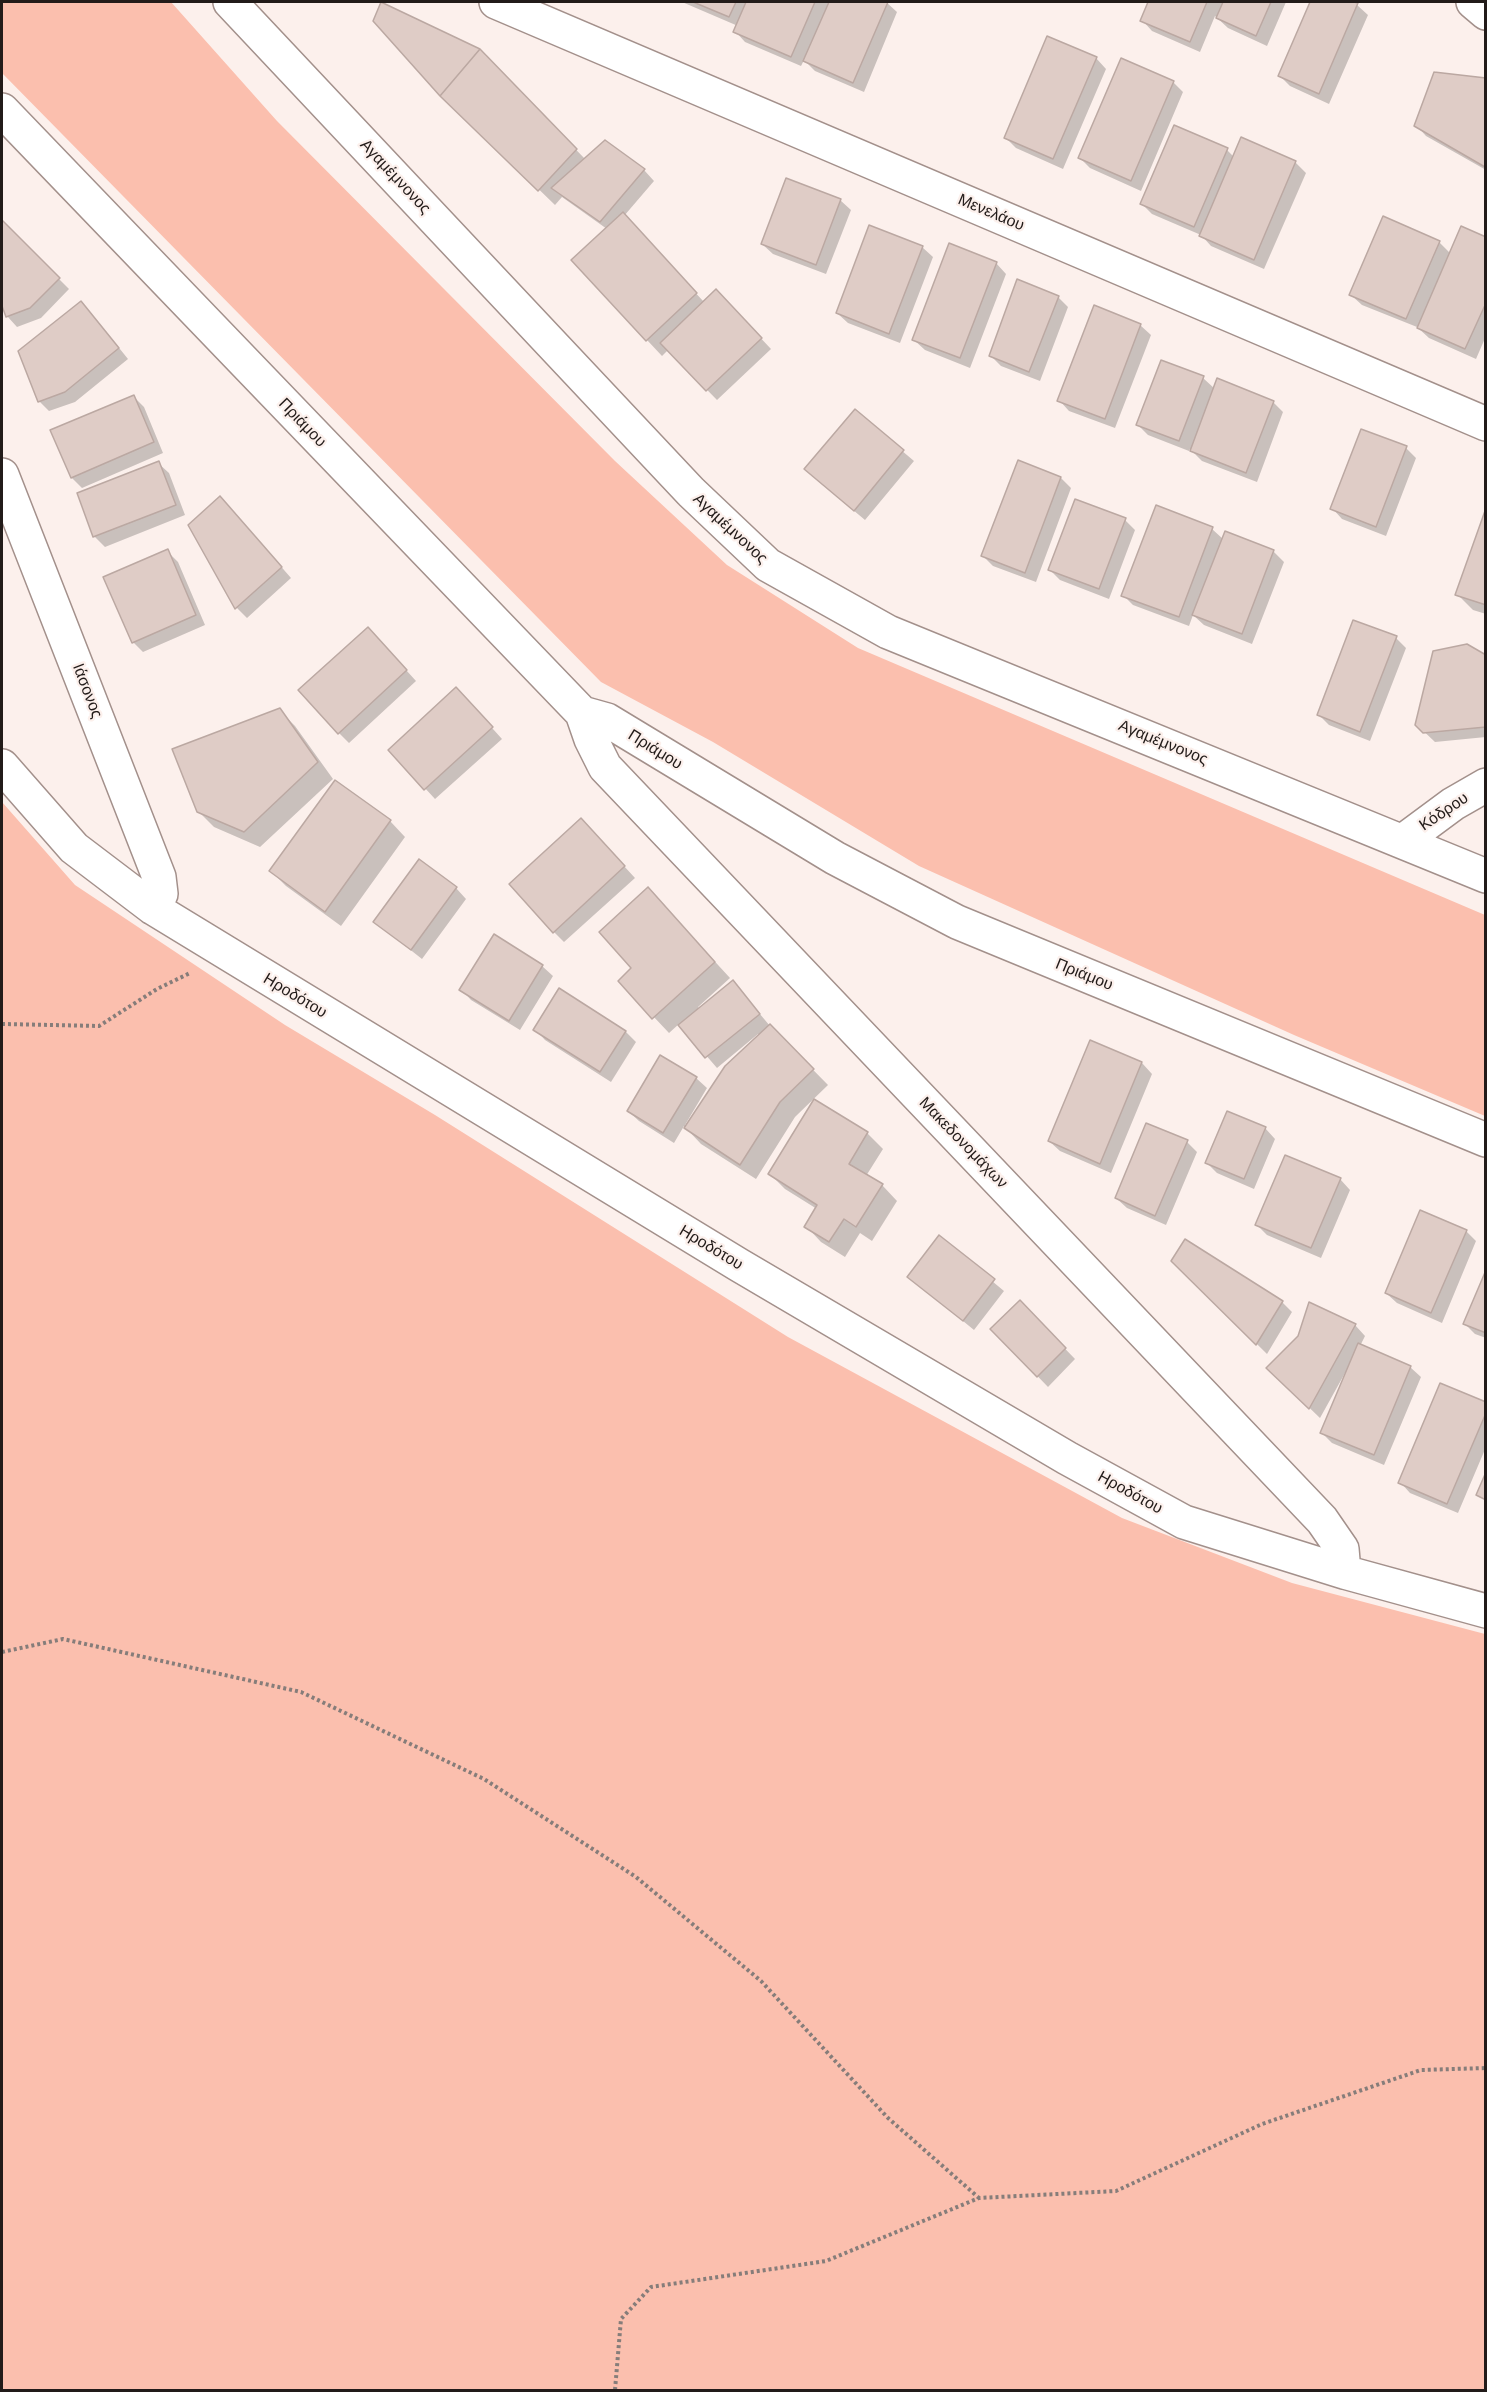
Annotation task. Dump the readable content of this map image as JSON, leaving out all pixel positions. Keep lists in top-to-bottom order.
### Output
{
  "streets": {
    "street": [
      "Αγαμέμνονος",
      "Μενελάου",
      "Πριάμου",
      "Ιάσονος",
      "Κόδρου",
      "Ηροδότου",
      "Μακεδονομάχων"
    ]
  },
  "crossings": [
    ["Αγαμέμνονος", "Κόδρου"],
    ["Πριάμου", "Μακεδονομάχων"],
    ["Ιάσονος", "Ηροδότου"],
    ["Ηροδότου", "Μακεδονομάχων"]
  ]
}
